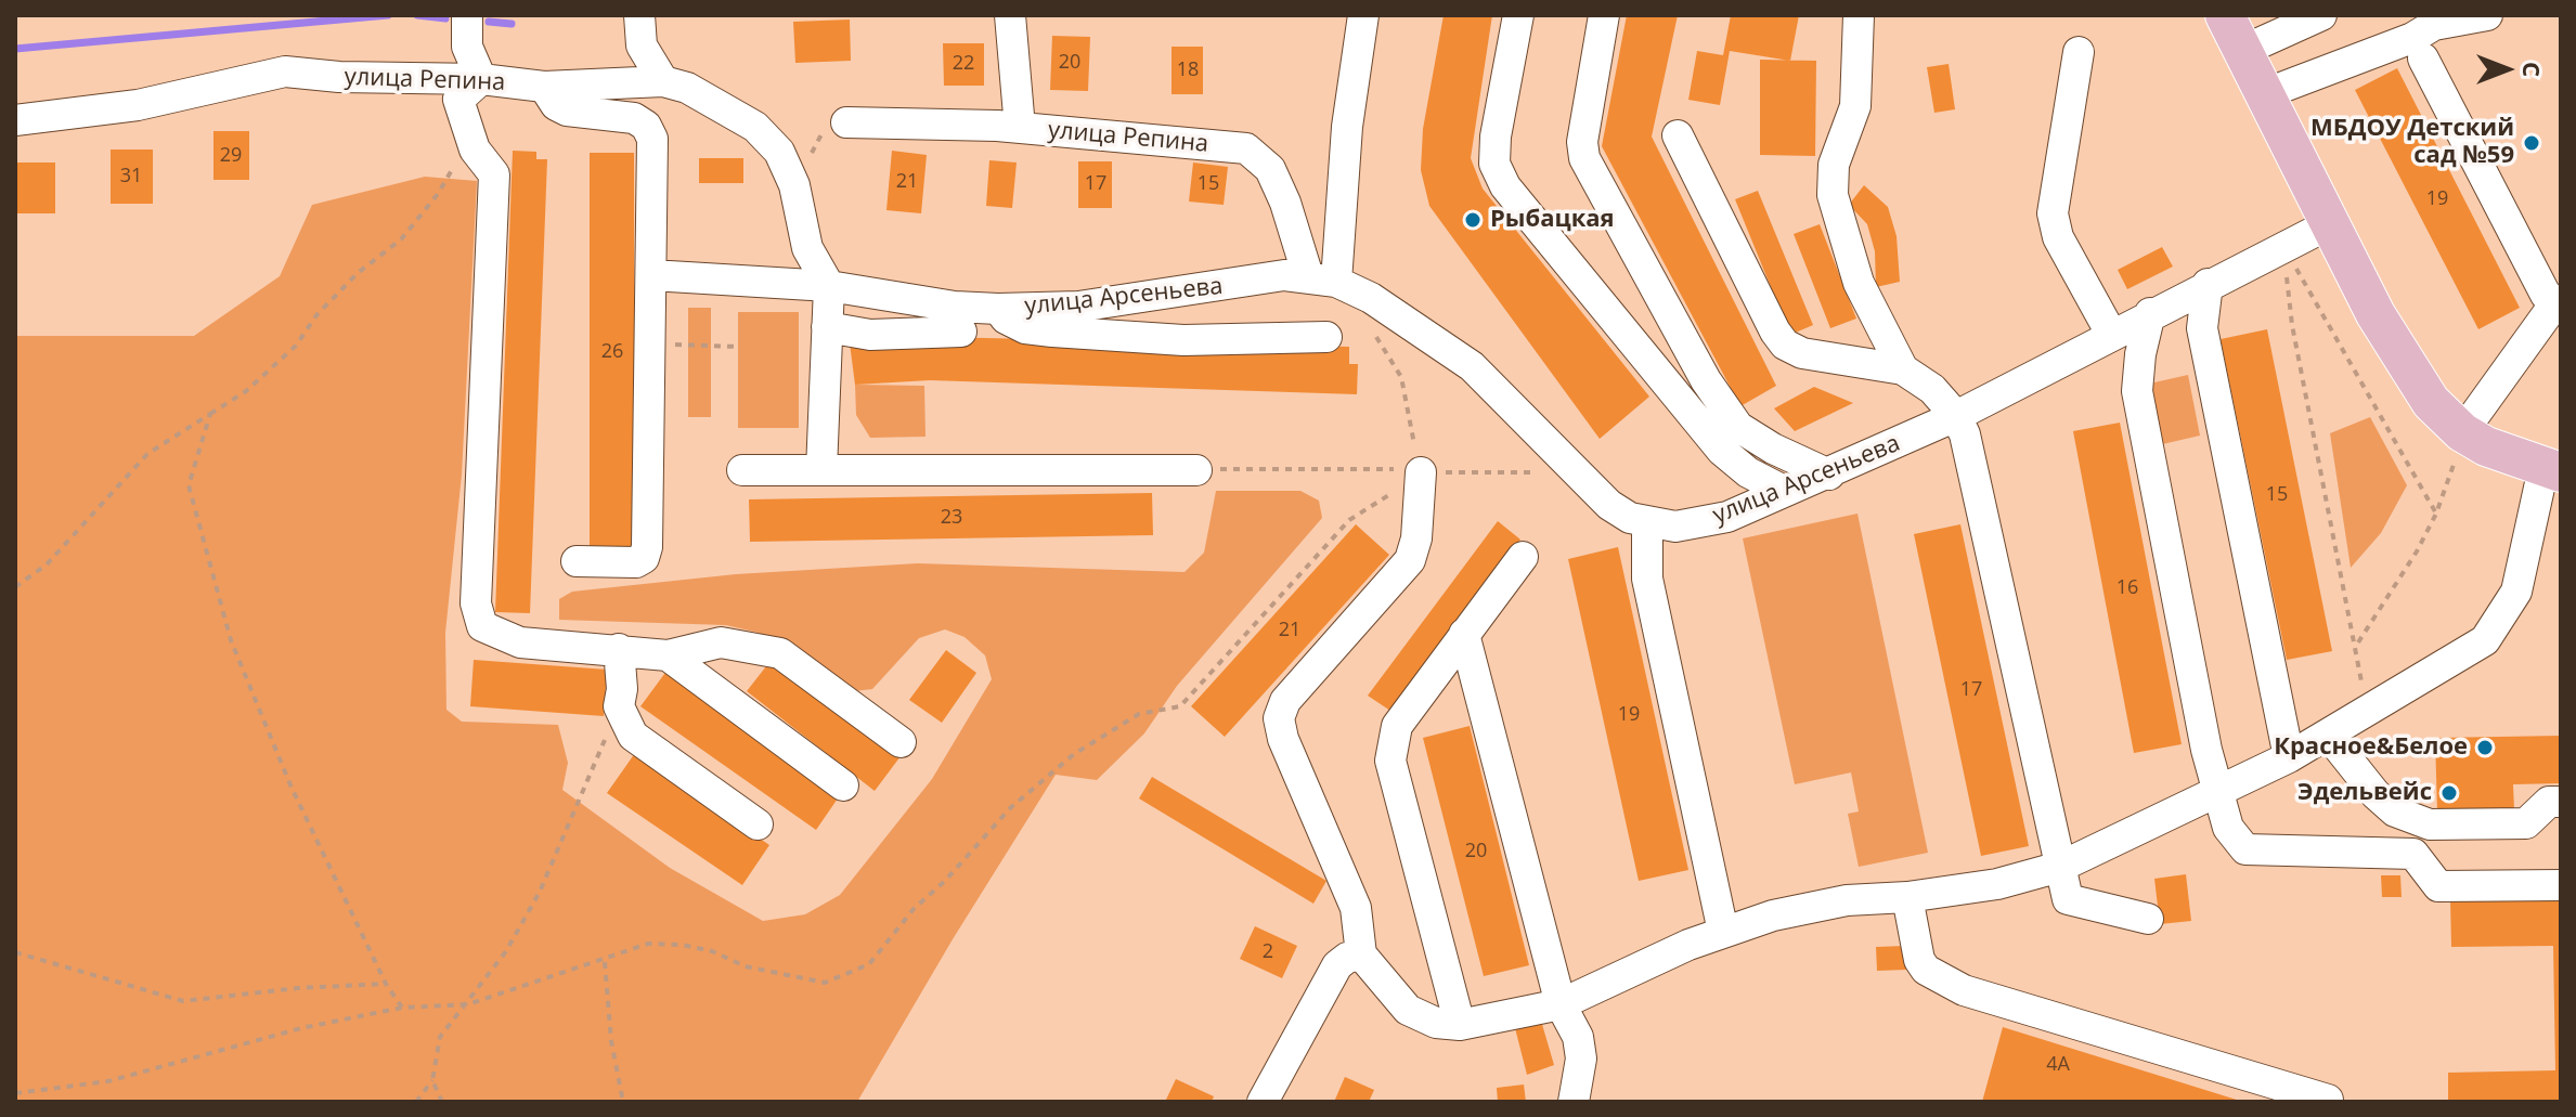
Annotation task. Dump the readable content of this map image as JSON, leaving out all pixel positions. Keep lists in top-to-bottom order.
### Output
{
  "streets": {
    "street": ["улица Репина", "улица Арсеньева"]
  },
  "crossings": [
    ["улица Репина", "улица Арсеньева"]
  ],
  "places": [
    "МБДОУ Детский сад №59",
    "Рыбацкая",
    "Красное&Белое",
    "Эдельвейс"
  ],
  "house_numbers": [
    "20",
    "22",
    "18",
    "29",
    "31",
    "21",
    "17",
    "15",
    "19",
    "26",
    "15",
    "23",
    "16",
    "21",
    "17",
    "19",
    "20",
    "2",
    "4А"
  ],
  "north": "right"
}
